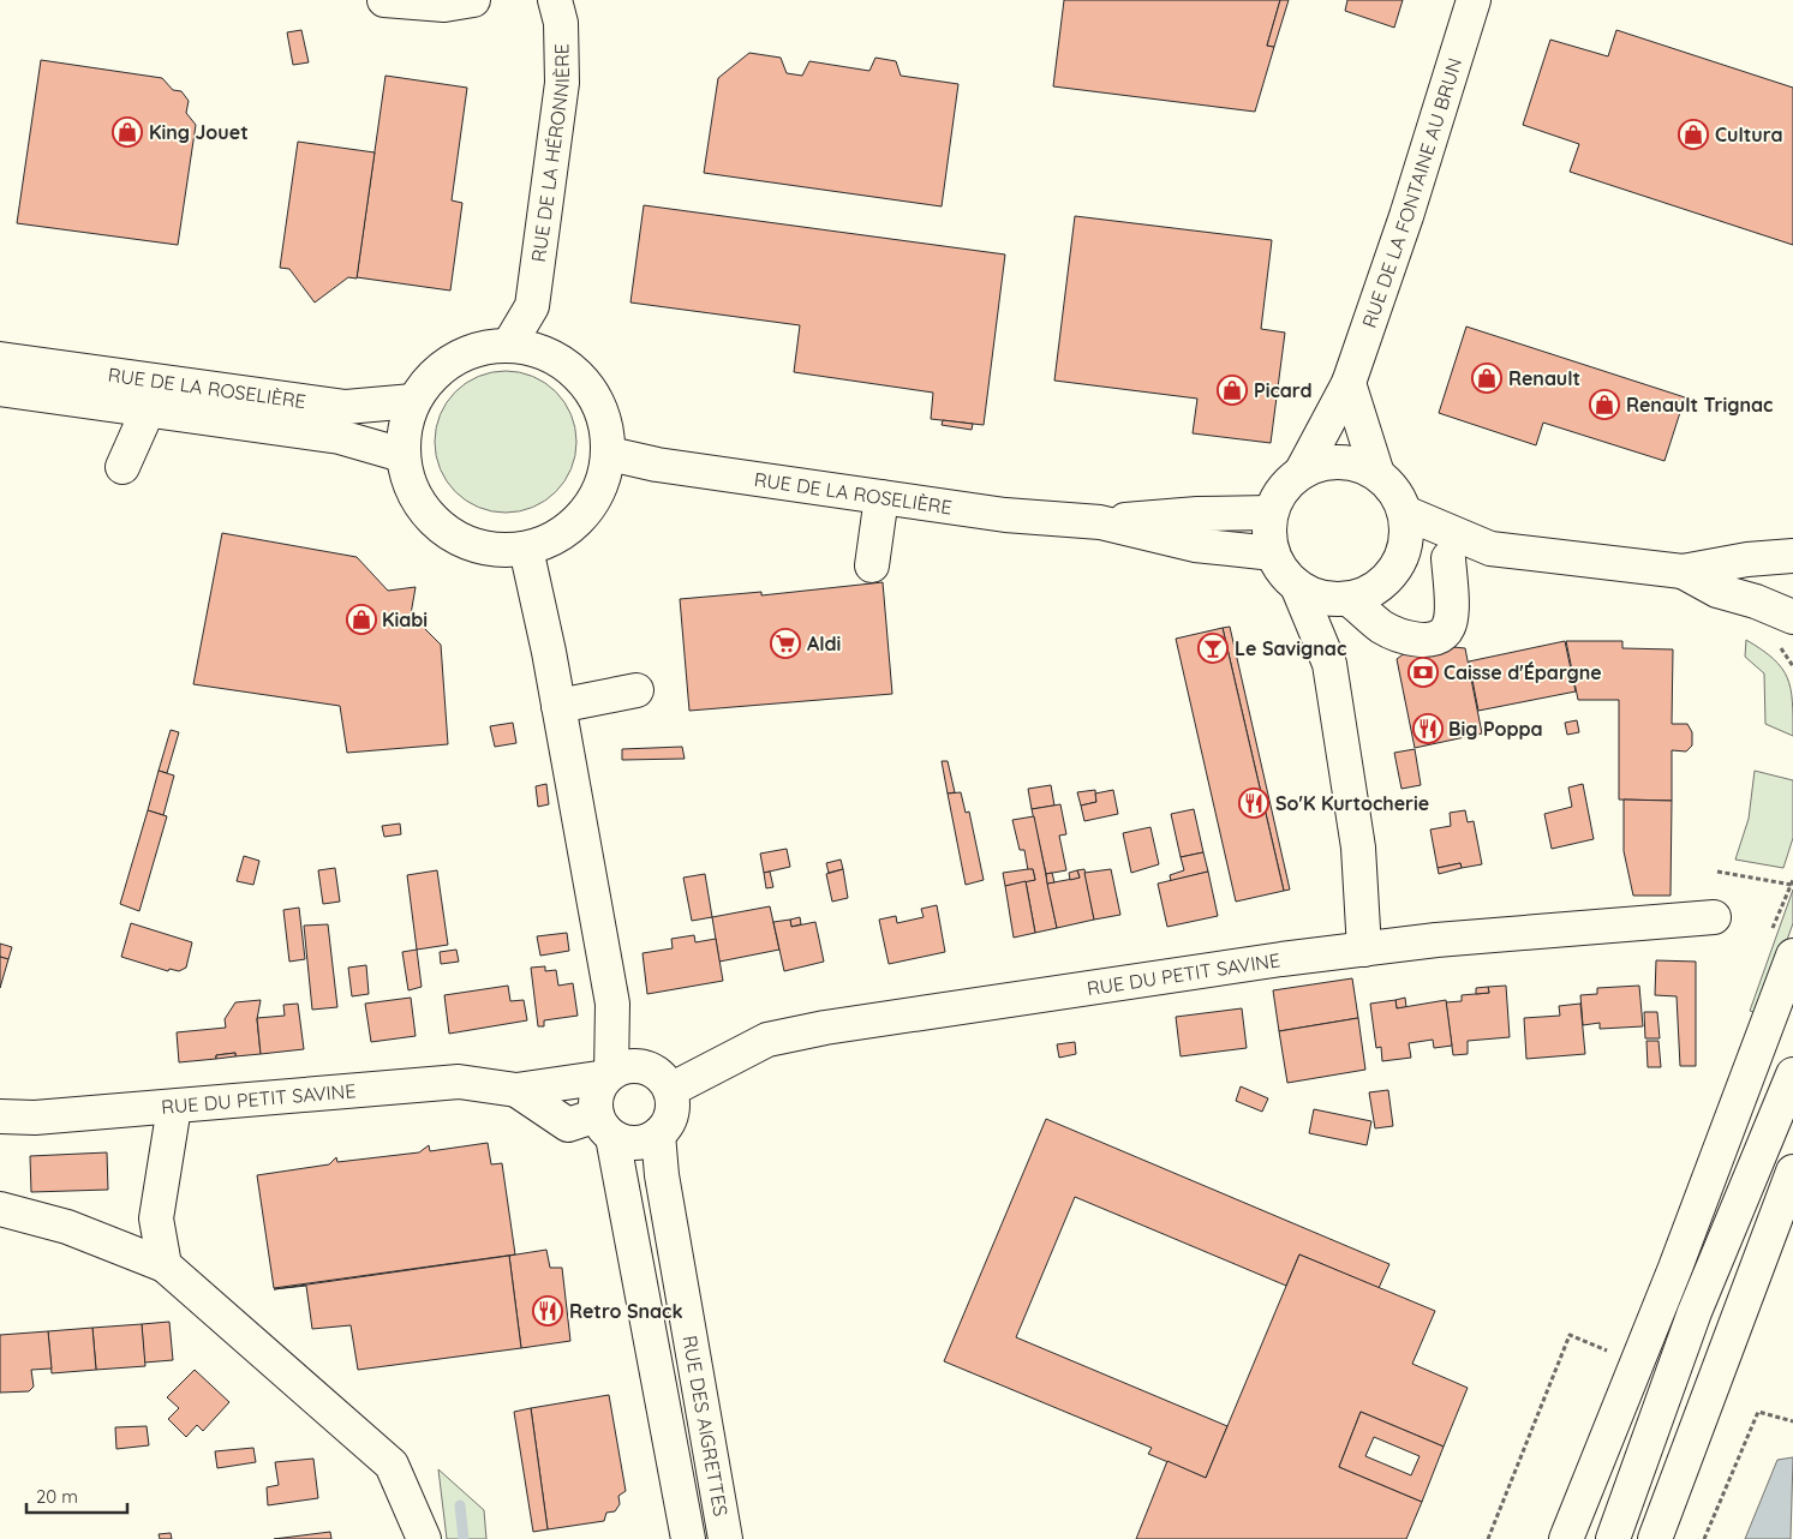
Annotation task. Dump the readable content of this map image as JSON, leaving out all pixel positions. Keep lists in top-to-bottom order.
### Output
{
  "streets": {
    "street": [
      "RUE DE LA HÉRONNIÈRE",
      "RUE DE LA FONTAINE AU BRUN",
      "RUE DE LA ROSELIÈRE",
      "RUE DU PETIT SAVINE",
      "RUE DES AIGRETTES"
    ]
  },
  "crossings": [
    ["RUE DE LA FONTAINE AU BRUN", "RUE DE LA ROSELIÈRE"],
    ["RUE DU PETIT SAVINE", "RUE DES AIGRETTES"]
  ],
  "places": {
    "shop": [
      "King Jouet",
      "Cultura",
      "Renault",
      "Picard",
      "Renault Trignac",
      "Kiabi"
    ],
    "supermarket": ["Aldi"],
    "bar": ["Le Savignac"],
    "bank": ["Caisse d'Épargne"],
    "restaurant": ["Big Poppa", "So'K Kurtocherie", "Retro Snack"]
  },
  "scale_bar": "20 m"
}
